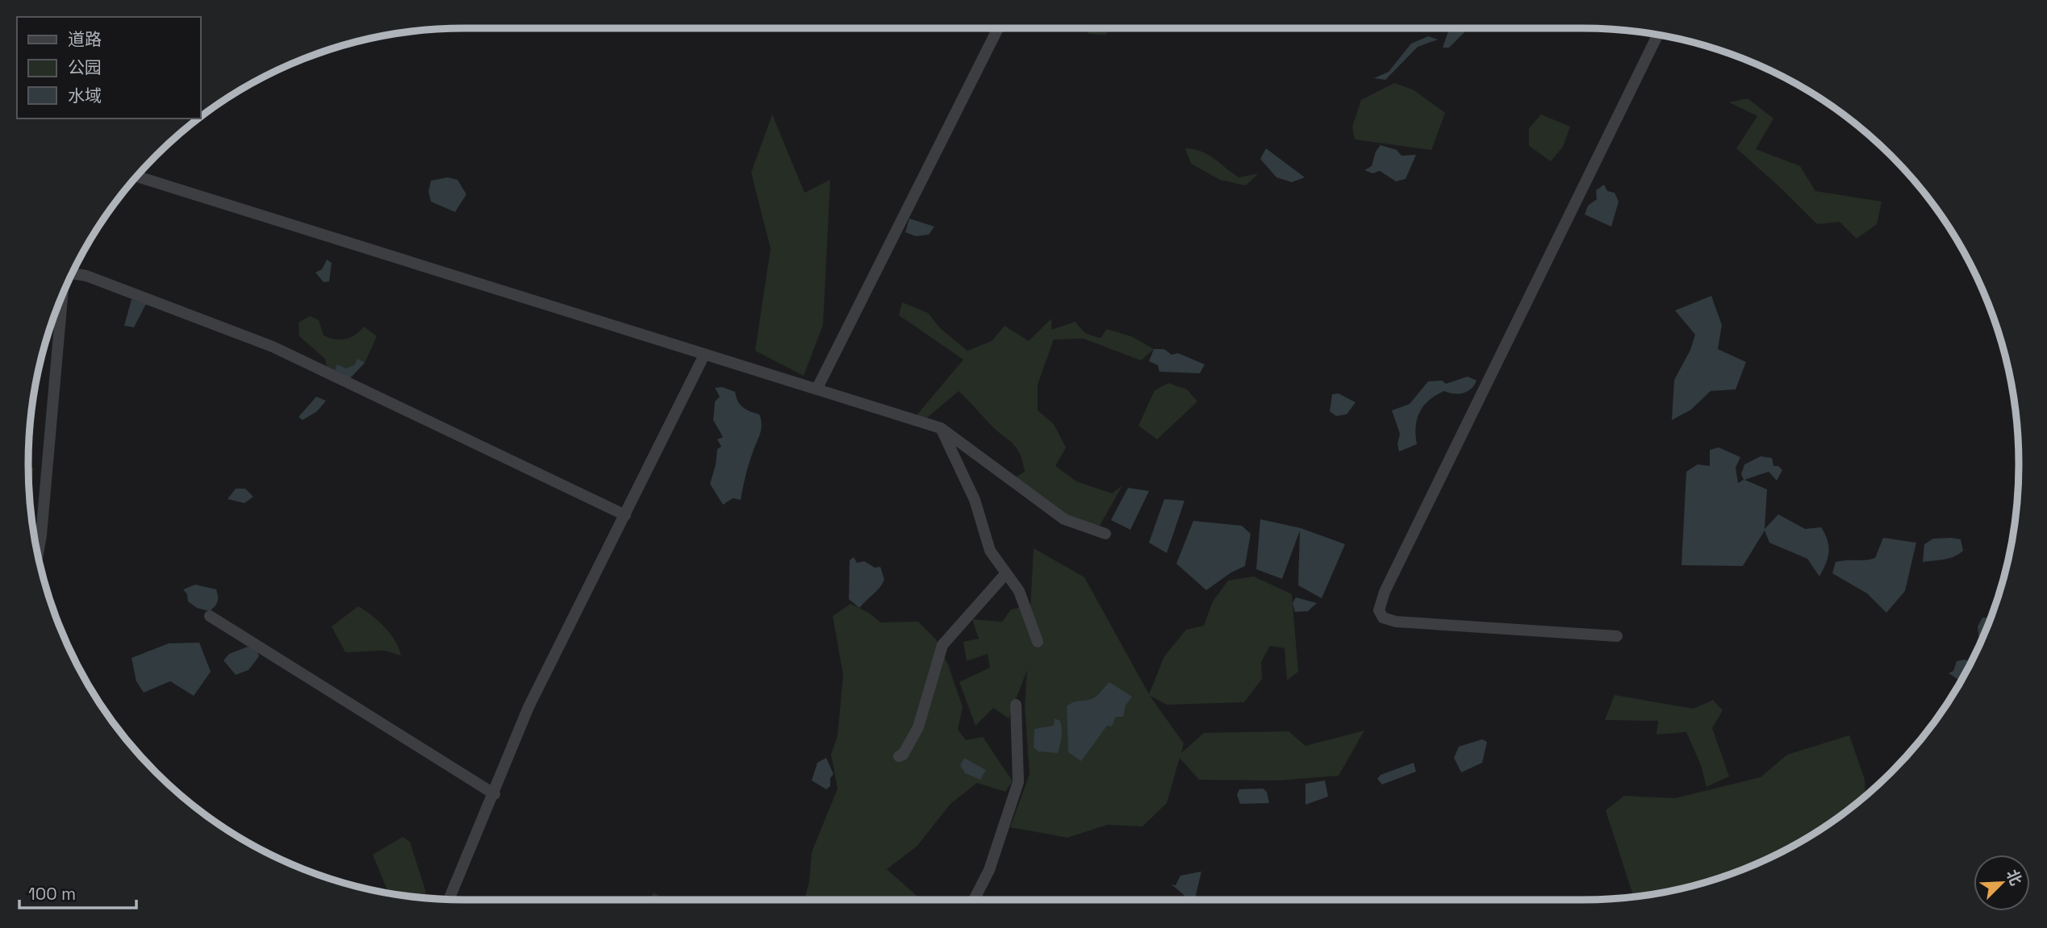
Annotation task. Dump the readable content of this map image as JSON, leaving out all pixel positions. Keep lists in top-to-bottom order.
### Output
{
  "legend": ["道路", "公园", "水域"],
  "scale_bar": "100 m",
  "north": "top right"
}
